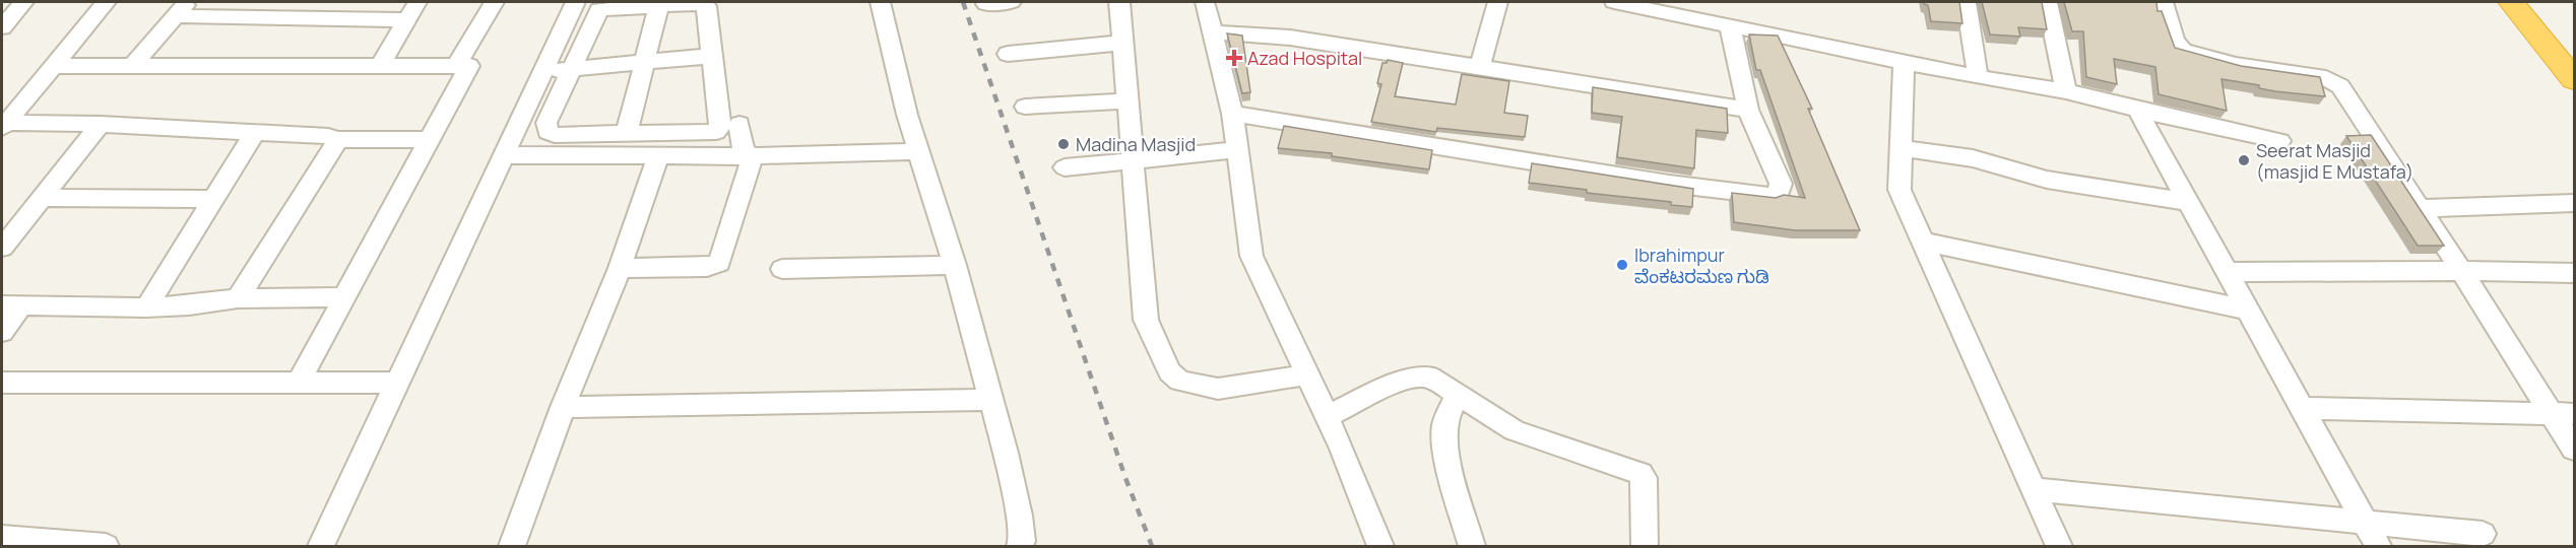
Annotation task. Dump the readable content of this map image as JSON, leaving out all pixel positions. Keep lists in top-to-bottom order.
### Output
{
  "places": {
    "health": ["Azad Hospital"],
    "other": ["Madina Masjid", "Seerat Masjid (masjid E Mustafa)", "Ibrahimpur ವೆಂಕಟರಮಣ ಗುಡಿ"]
  }
}
